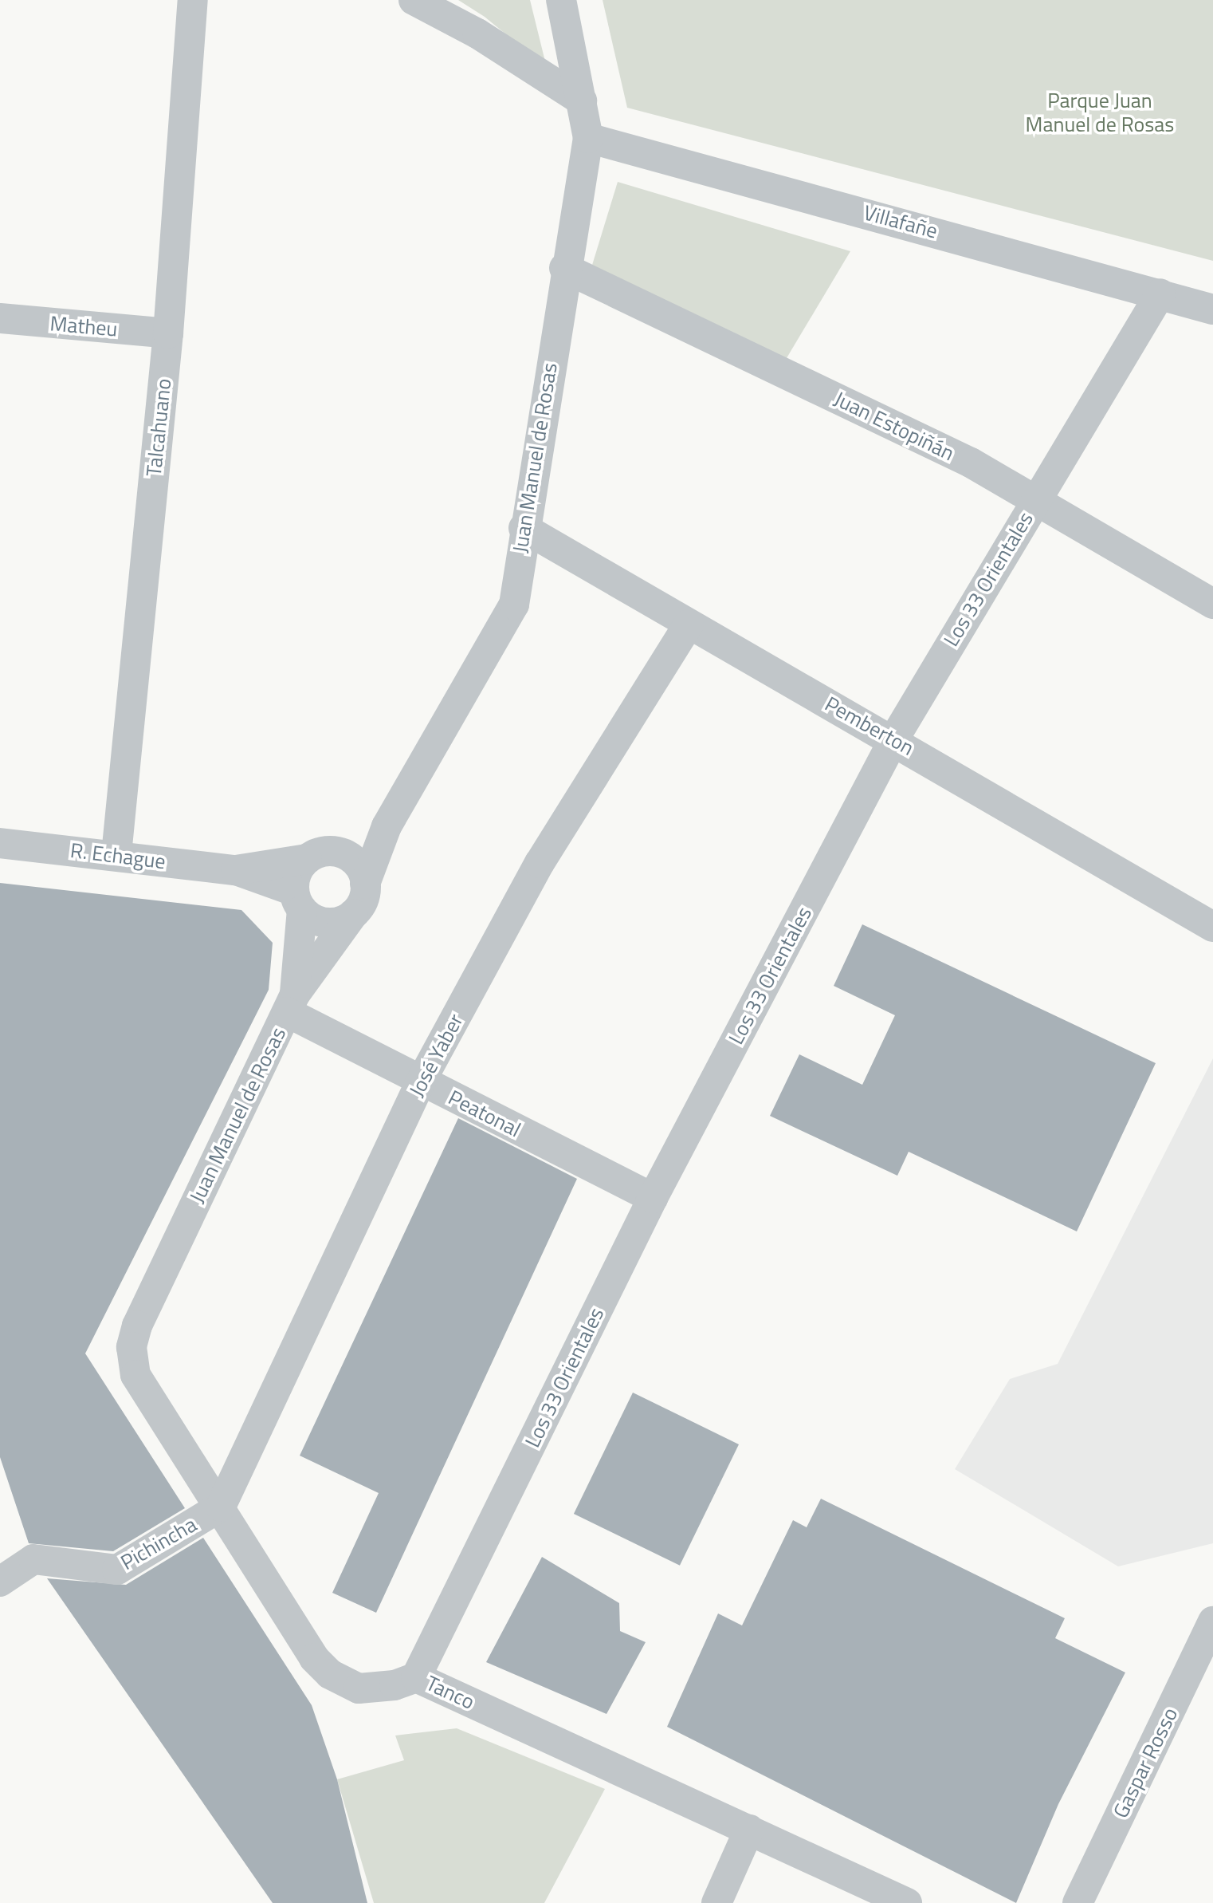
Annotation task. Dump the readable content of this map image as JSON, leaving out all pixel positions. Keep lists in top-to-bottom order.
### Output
{
  "streets": {
    "street": [
      "Villafañe",
      "Matheu",
      "Juan Estopiñán",
      "Talcahuano",
      "Juan Manuel de Rosas",
      "Los 33 Orientales",
      "Pemberton",
      "R. Echague",
      "José Yaber",
      "Peatonal",
      "Pichincha",
      "Tanco",
      "Gaspar Rosso"
    ]
  },
  "crossings": [
    ["Villafañe", "Juan Manuel de Rosas"],
    ["Villafañe", "Los 33 Orientales"],
    ["Matheu", "Talcahuano"],
    ["Juan Estopiñán", "Juan Manuel de Rosas"],
    ["Juan Estopiñán", "Los 33 Orientales"],
    ["Talcahuano", "R. Echague"],
    ["Juan Manuel de Rosas", "Pemberton"],
    ["Juan Manuel de Rosas", "R. Echague"],
    ["Juan Manuel de Rosas", "Peatonal"],
    ["Juan Manuel de Rosas", "Tanco"],
    ["Los 33 Orientales", "Pemberton"],
    ["Los 33 Orientales", "Peatonal"],
    ["Los 33 Orientales", "Tanco"],
    ["Pemberton", "José Yaber"],
    ["José Yaber", "Peatonal"],
    ["José Yaber", "Pichincha"],
    ["José Yaber", "Tanco"],
    ["Pichincha", "Tanco"]
  ],
  "parks": ["Parque Juan Manuel de Rosas"]
}
